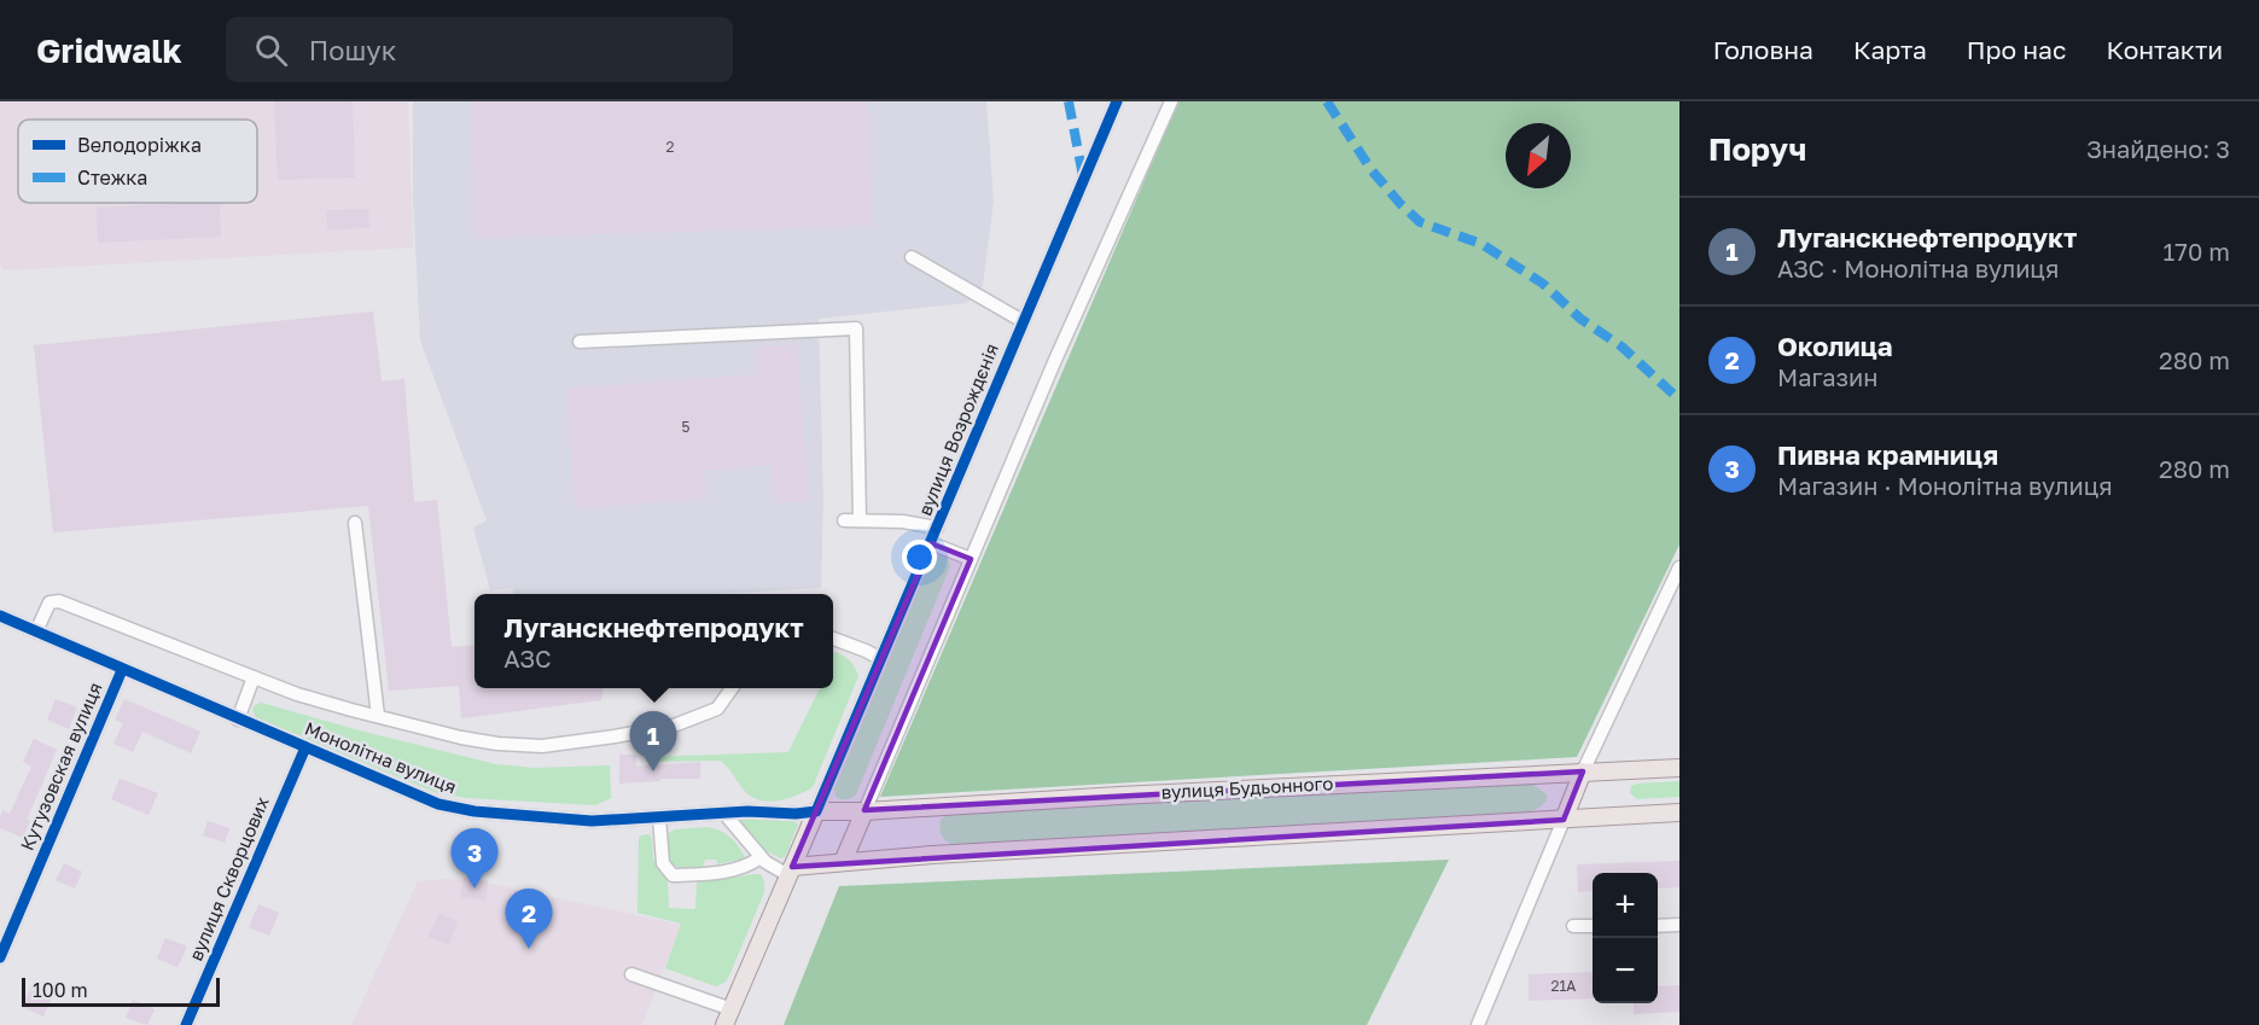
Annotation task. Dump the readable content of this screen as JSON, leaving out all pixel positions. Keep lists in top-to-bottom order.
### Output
{
  "streets": {
    "main road": ["вулиця Возрождєнія", "вулиця Будьонного"],
    "street": ["Монолітна вулиця", "Кутузовская вулиця", "вулиця Скворцових"]
  },
  "crossings": [
    ["вулиця Возрождєнія", "Монолітна вулиця"],
    ["вулиця Возрождєнія", "вулиця Будьонного"],
    ["Монолітна вулиця", "Кутузовская вулиця"],
    ["Монолітна вулиця", "вулиця Будьонного"],
    ["Монолітна вулиця", "вулиця Скворцових"]
  ],
  "house_numbers": ["2", "5", "21А"],
  "legend": ["Велодоріжка", "Стежка"],
  "scale_bar": "100 m",
  "north": "bottom left",
  "page": {
    "header": "Gridwalk",
    "search": "Пошук",
    "nav": [
      "Головна",
      "Карта",
      "Про нас",
      "Контакти"
    ],
    "heading": ["Поруч", "Знайдено: 3"],
    "list": [
      {
        "mark": "1",
        "name": "Луганскнефтепродукт",
        "note": "АЗС · Монолітна вулиця",
        "value": "170 m"
      },
      {
        "mark": "2",
        "name": "Околица",
        "note": "Магазин",
        "value": "280 m"
      },
      {
        "mark": "3",
        "name": "Пивна крамниця",
        "note": "Магазин · Монолітна вулиця",
        "value": "280 m"
      }
    ],
    "popup": ["Луганскнефтепродукт", "АЗС"],
    "pins": ["1", "3", "2"],
    "map_buttons": ["+", "−"],
    "scale": "100 m"
  }
}
